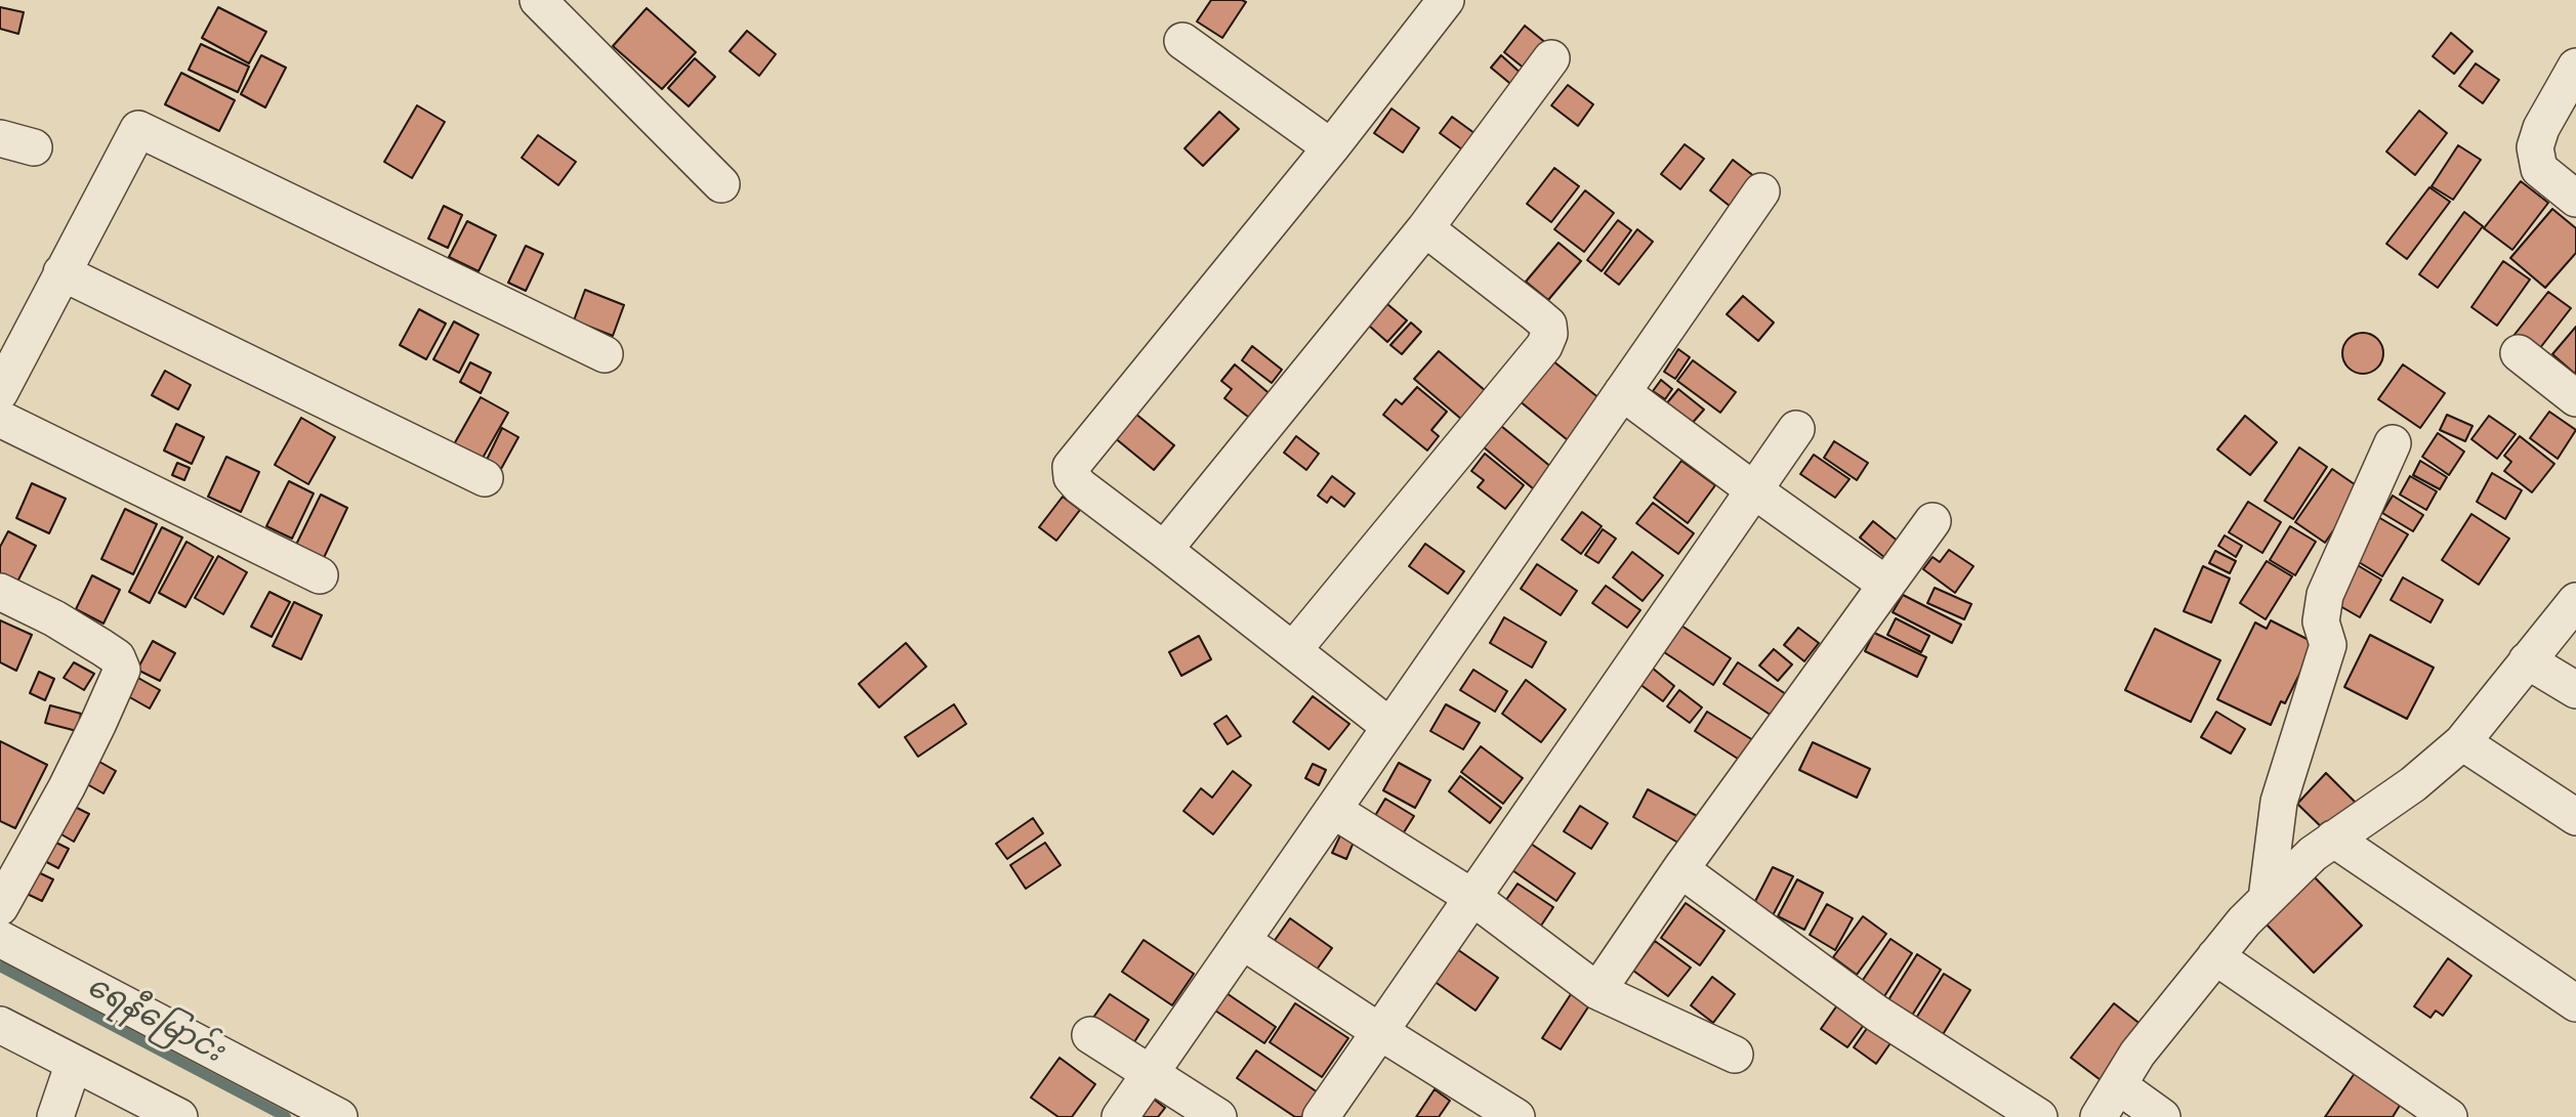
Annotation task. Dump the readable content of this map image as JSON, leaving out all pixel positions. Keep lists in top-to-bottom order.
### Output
{
  "water": ["ရေနီမြောင်း"]
}
